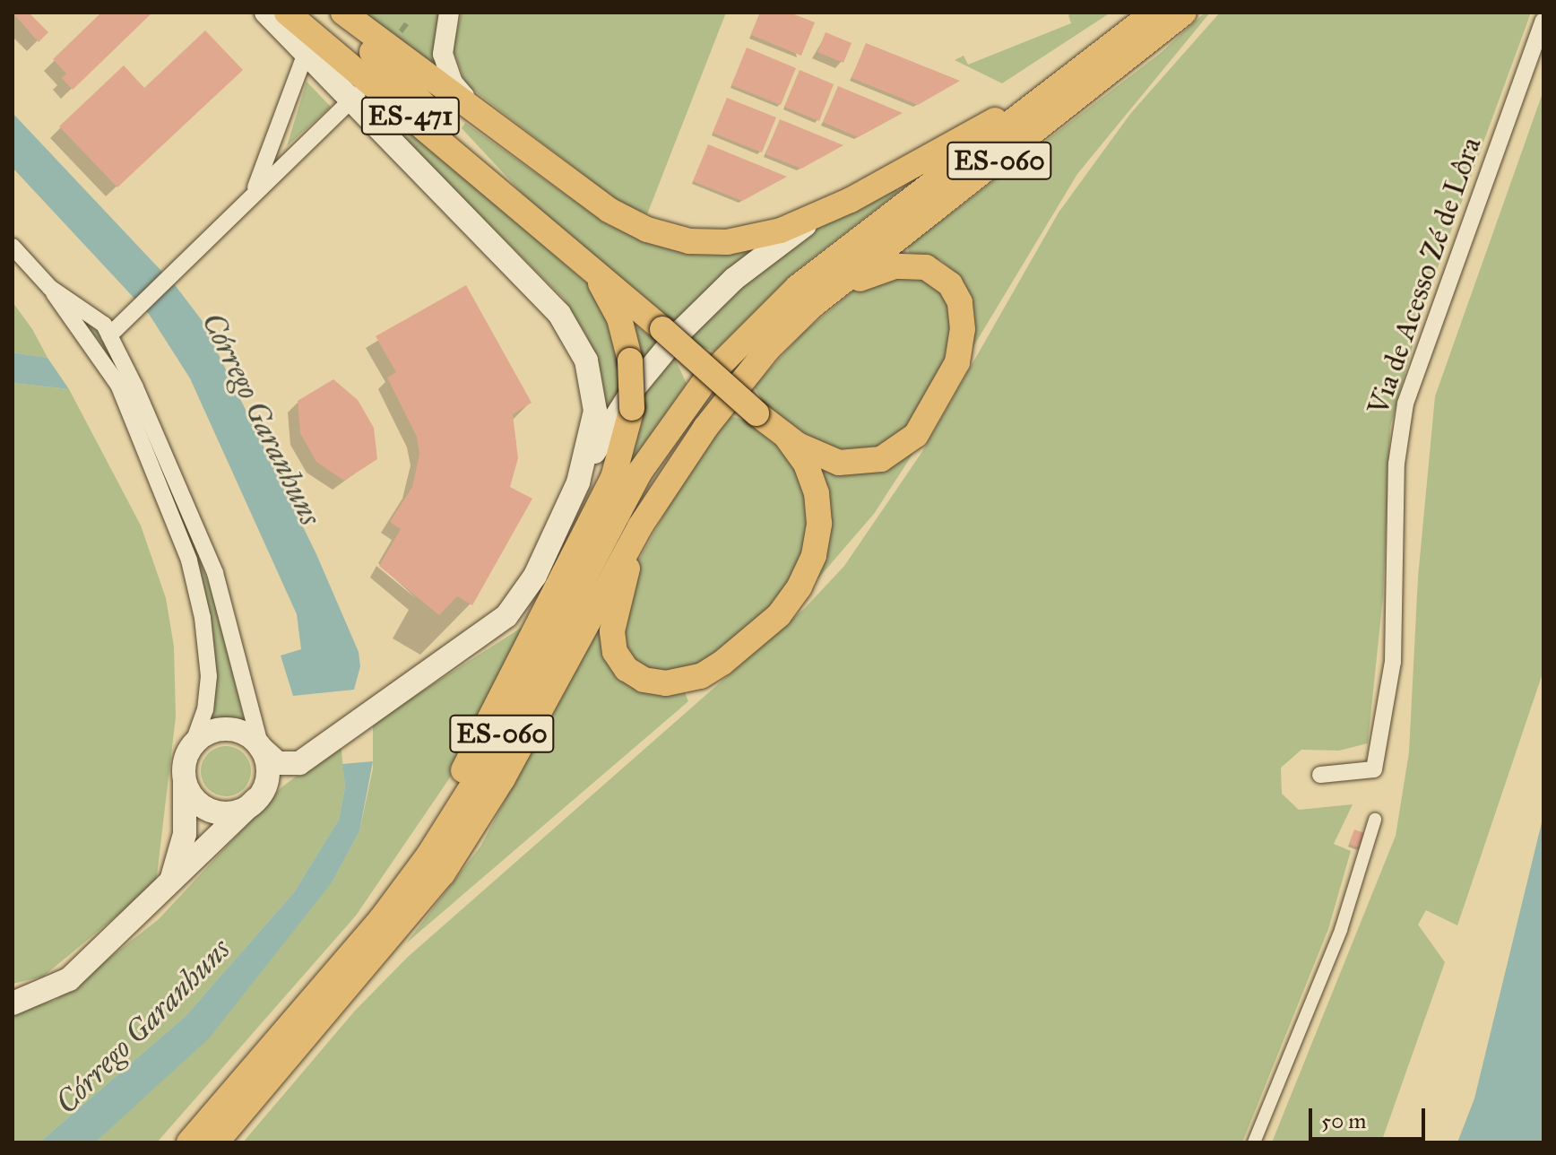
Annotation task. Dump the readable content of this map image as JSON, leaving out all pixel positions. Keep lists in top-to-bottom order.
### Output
{
  "streets": {
    "main road": ["ES-471", "ES-060"],
    "street": ["Via de Acesso Zé de Lôra"]
  },
  "water": ["Córrego Garanhuns"],
  "scale_bar": "50 m"
}
